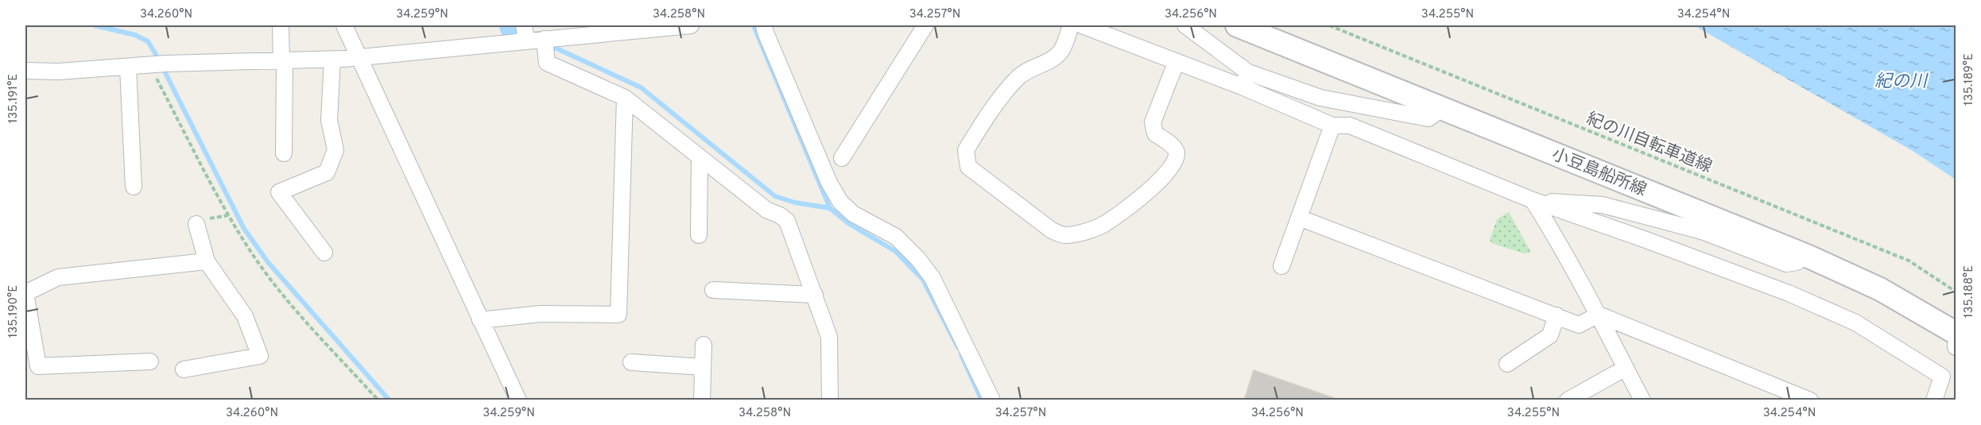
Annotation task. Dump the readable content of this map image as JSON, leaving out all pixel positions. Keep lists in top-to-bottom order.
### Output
{
  "streets": {
    "main road": ["小豆島船所線"],
    "path": ["紀の川自転車道線"]
  },
  "water": ["紀の川"],
  "coordinates": [
    "34.260°N",
    "34.259°N",
    "34.258°N",
    "34.257°N",
    "34.256°N",
    "34.255°N",
    "34.254°N",
    "135.189°E",
    "135.191°E",
    "135.188°E",
    "135.190°E"
  ]
}
